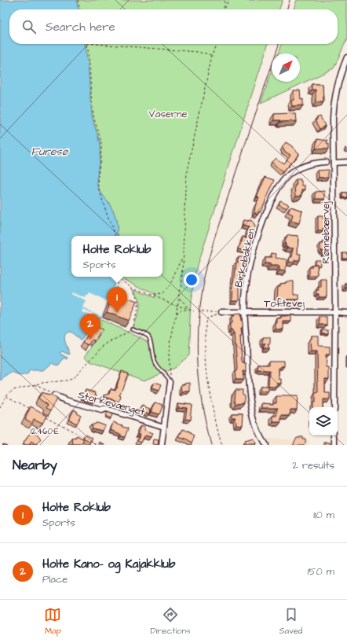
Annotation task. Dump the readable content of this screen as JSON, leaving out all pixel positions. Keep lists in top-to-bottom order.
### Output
{
  "streets": {
    "street": [
      "Rønnebærvej",
      "Birkebakken",
      "Toftevej",
      "Storkevænget"
    ]
  },
  "crossings": [
    ["Rønnebærvej", "Toftevej"],
    ["Birkebakken", "Toftevej"]
  ],
  "water": ["Furesø"],
  "parks": ["Vaserne"],
  "north": "top right",
  "page": {
    "search": "Search here",
    "popup": ["Holte Roklub", "Sports"],
    "pins": ["1", "2"],
    "heading": ["Nearby", "2 results"],
    "list": [
      {
        "mark": "1",
        "name": "Holte Roklub",
        "note": "Sports",
        "value": "110 m"
      },
      {
        "mark": "2",
        "name": "Holte Kano- og Kajakklub",
        "note": "Place",
        "value": "150 m"
      }
    ],
    "nav": ["Map", "Directions", "Saved"]
  },
  "coordinates": ["12.460°E"]
}
